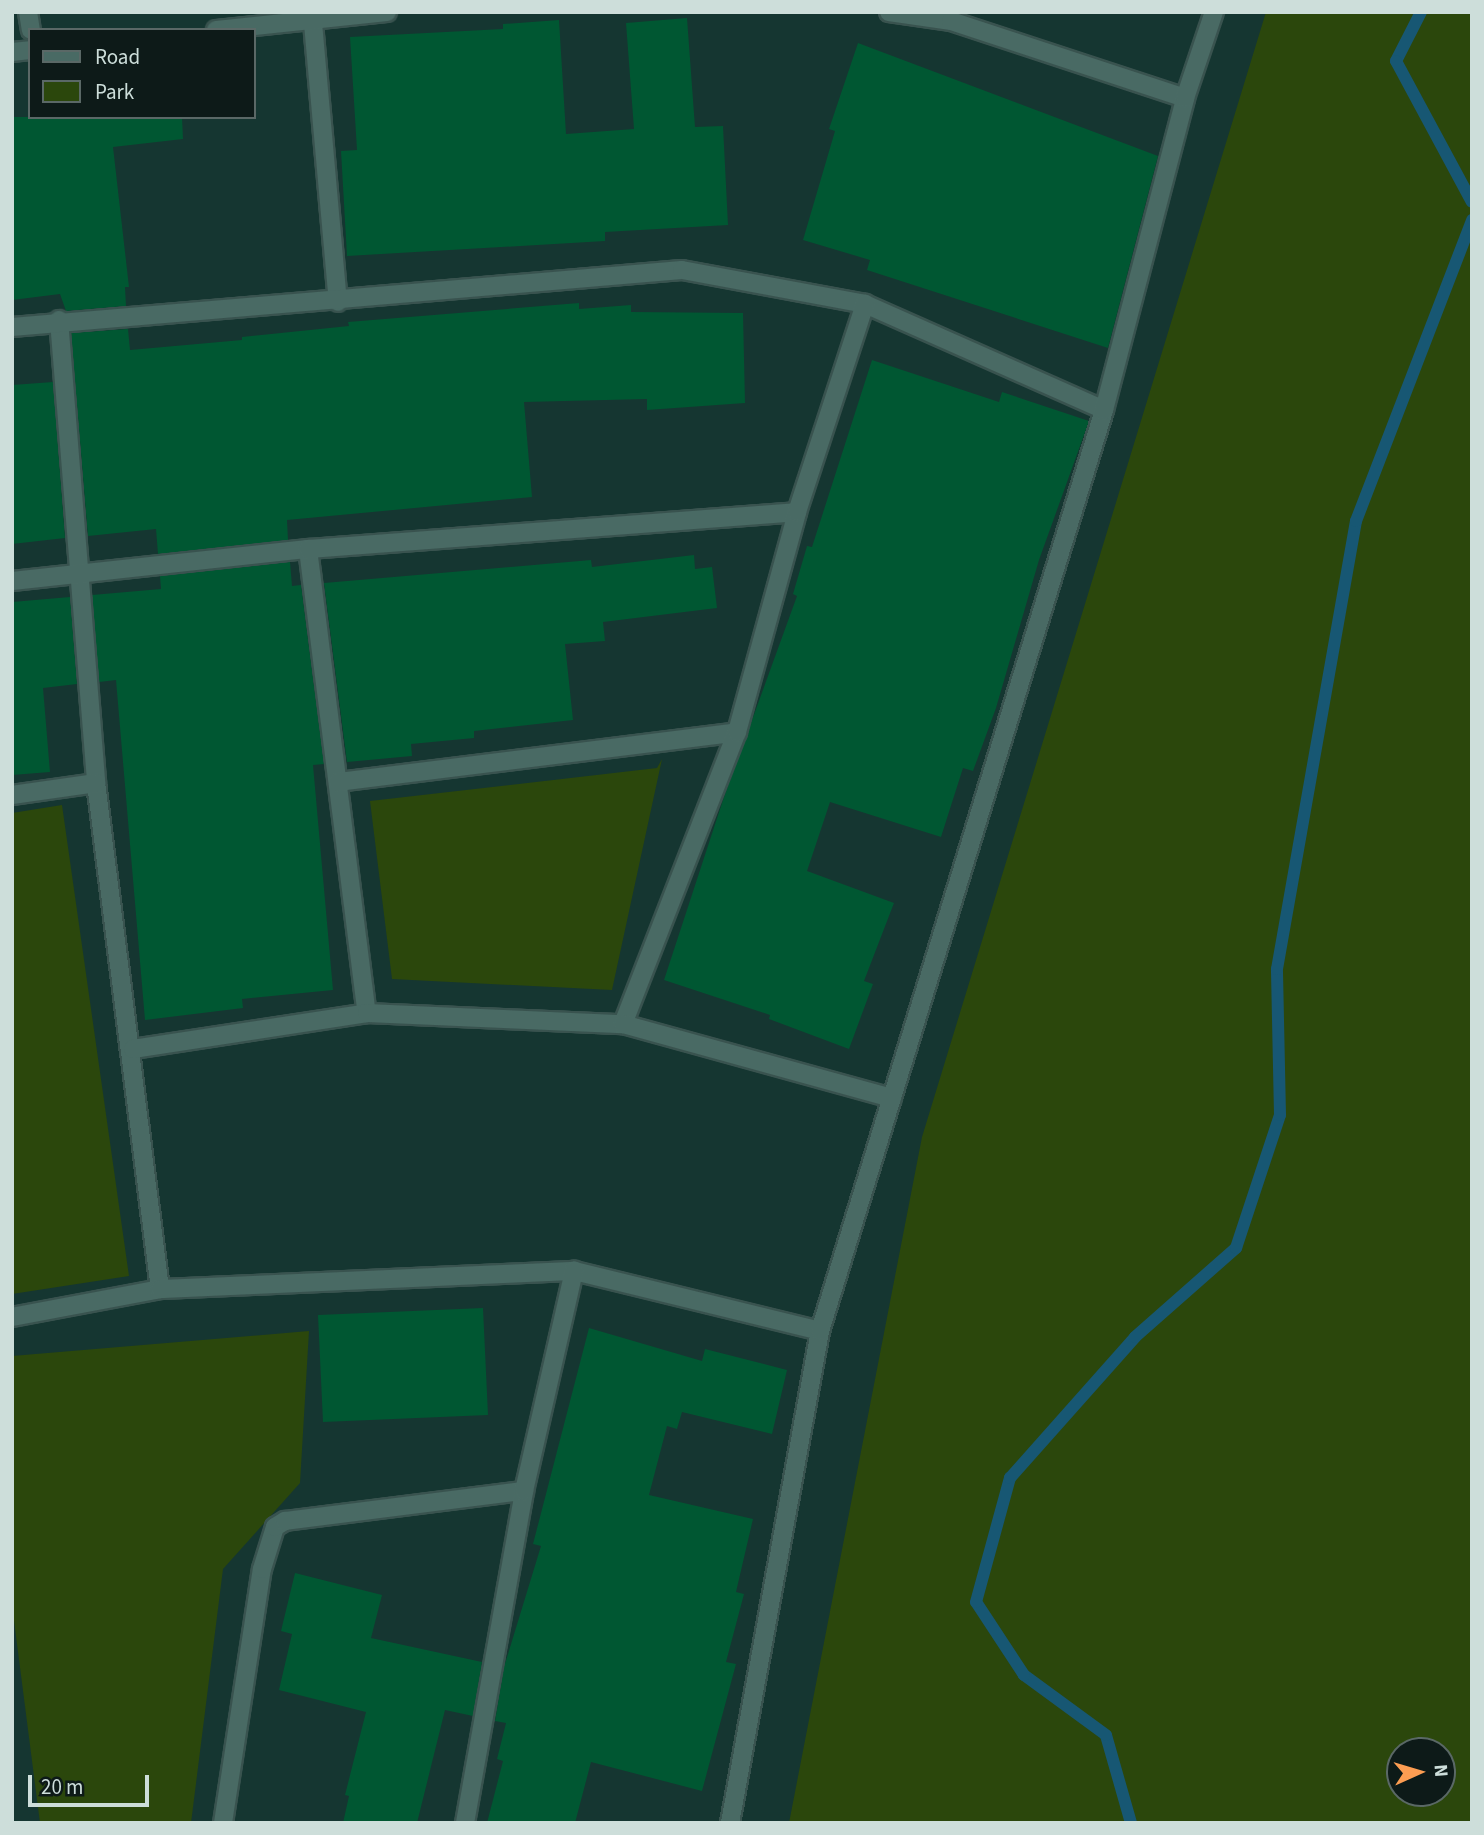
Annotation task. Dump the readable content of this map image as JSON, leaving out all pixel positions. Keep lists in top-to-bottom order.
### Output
{
  "legend": ["Road", "Park"],
  "scale_bar": "20 m",
  "north": "right"
}
